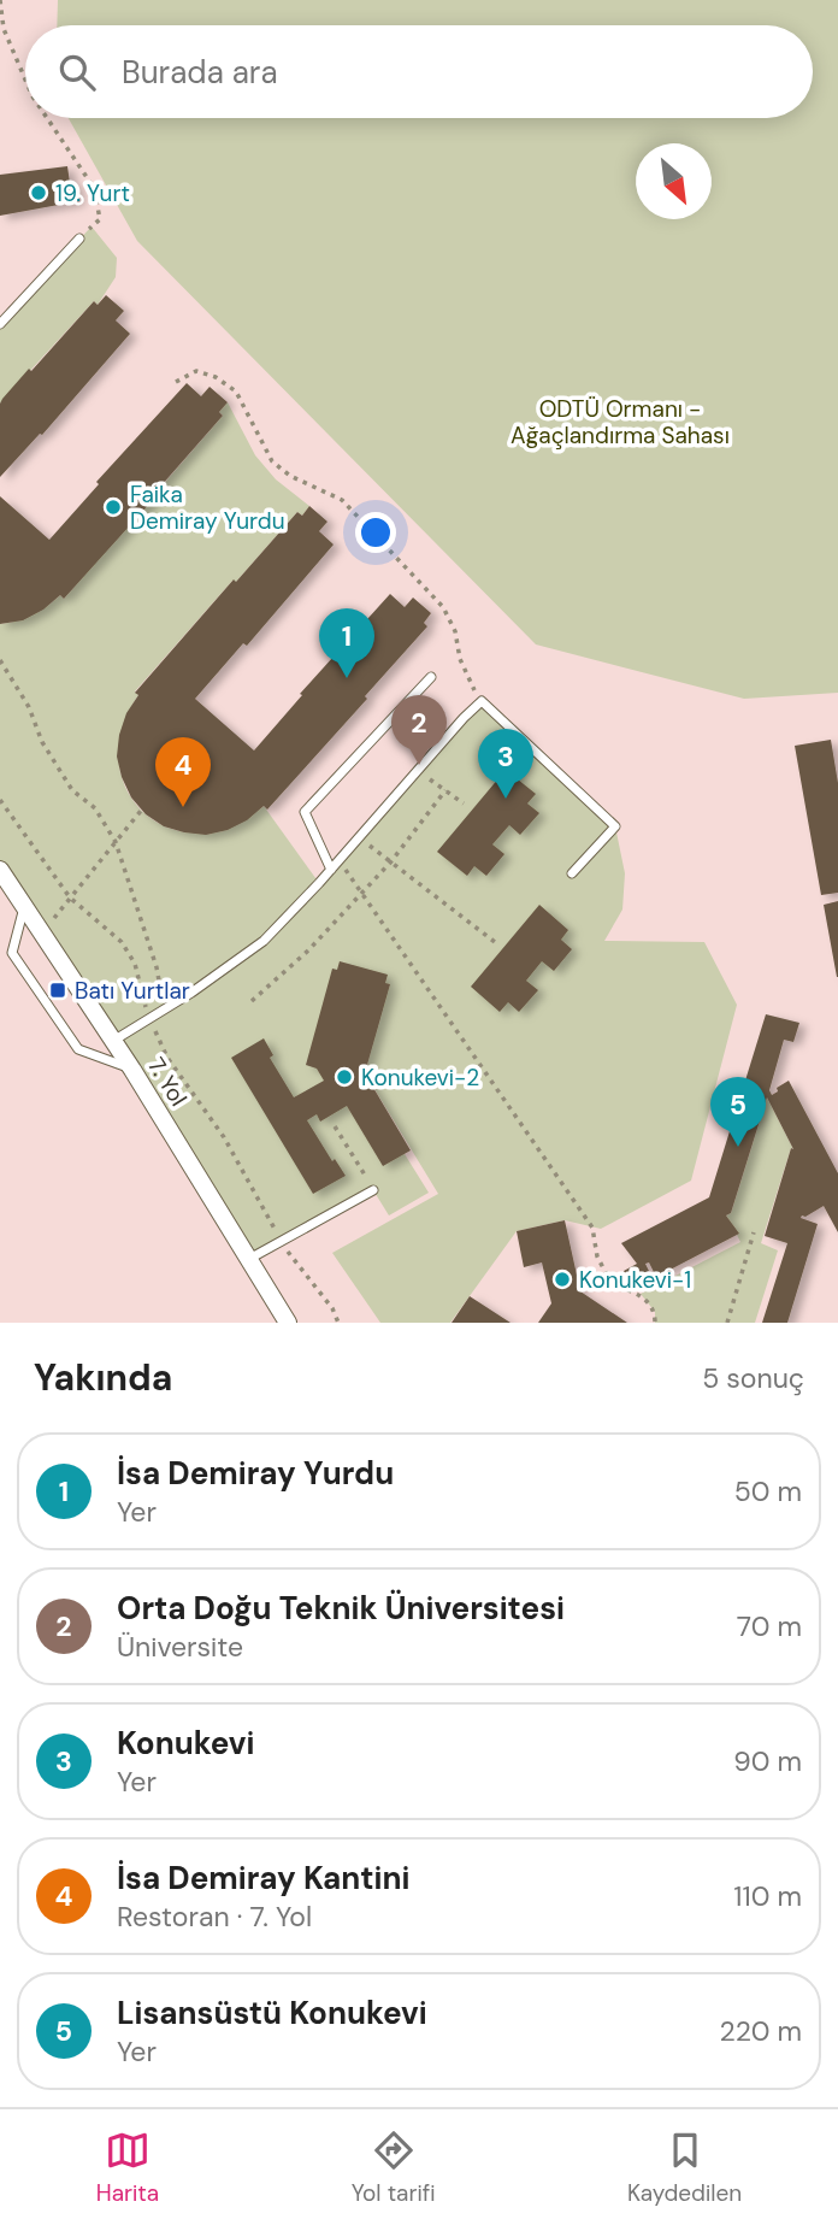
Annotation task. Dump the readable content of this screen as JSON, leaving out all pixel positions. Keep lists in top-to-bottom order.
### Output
{
  "streets": {
    "street": ["7. Yol"]
  },
  "parks": ["ODTÜ Ormanı - Ağaçlandırma Sahası"],
  "places": {
    "other": [
      "19. Yurt",
      "Faika Demiray Yurdu",
      "Konukevi-2",
      "Konukevi-1"
    ],
    "transit": ["Batı Yurtlar"]
  },
  "north": "bottom right",
  "page": {
    "search": "Burada ara",
    "pins": [
      "1",
      "2",
      "3",
      "4",
      "5"
    ],
    "heading": ["Yakında", "5 sonuç"],
    "list": [
      {
        "mark": "1",
        "name": "İsa Demiray Yurdu",
        "note": "Yer",
        "value": "50 m"
      },
      {
        "mark": "2",
        "name": "Orta Doğu Teknik Üniversitesi",
        "note": "Üniversite",
        "value": "70 m"
      },
      {
        "mark": "3",
        "name": "Konukevi",
        "note": "Yer",
        "value": "90 m"
      },
      {
        "mark": "4",
        "name": "İsa Demiray Kantini",
        "note": "Restoran · 7. Yol",
        "value": "110 m"
      },
      {
        "mark": "5",
        "name": "Lisansüstü Konukevi",
        "note": "Yer",
        "value": "220 m"
      }
    ],
    "nav": ["Harita", "Yol tarifi", "Kaydedilen"]
  }
}
